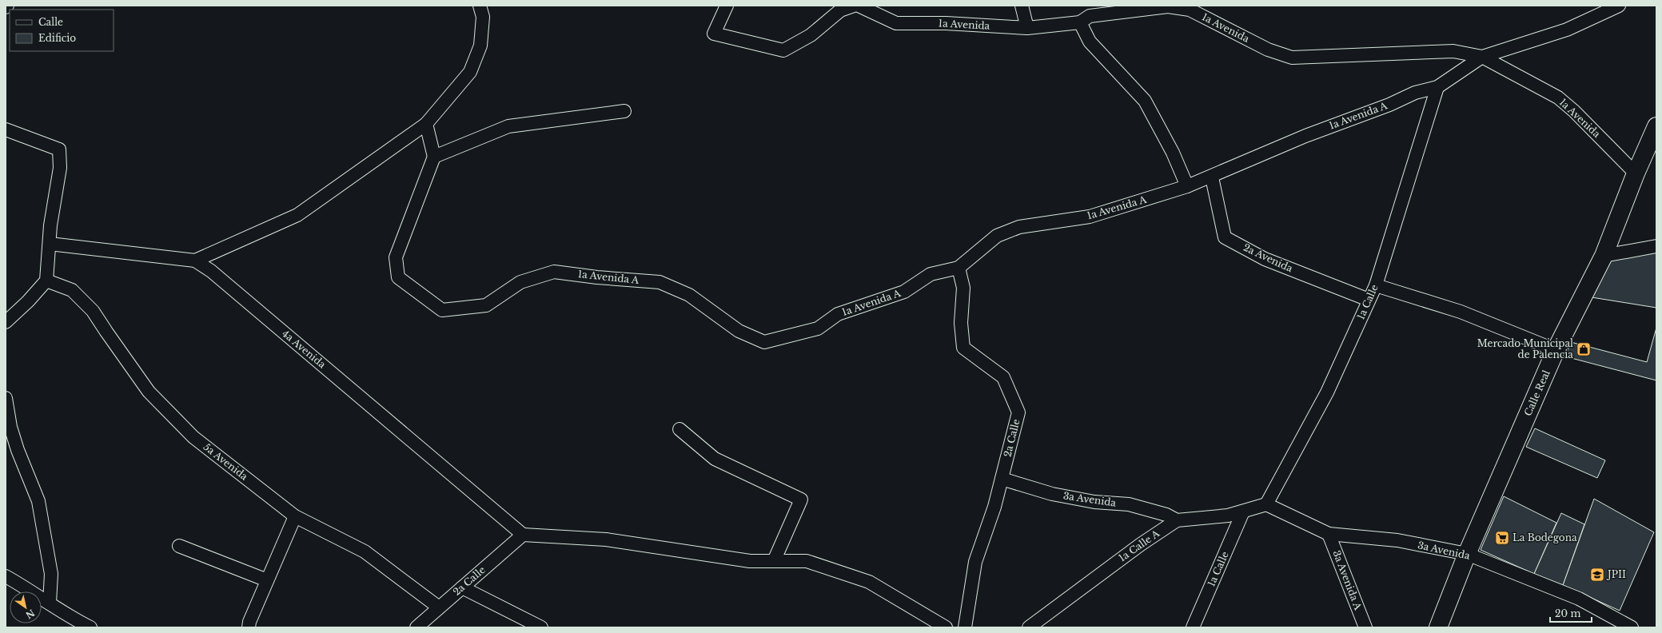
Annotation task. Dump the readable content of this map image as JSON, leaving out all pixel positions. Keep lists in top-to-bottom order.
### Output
{
  "streets": {
    "main road": ["Calle Real"],
    "street": [
      "1a Avenida",
      "1a Avenida A",
      "2a Avenida",
      "1a Calle",
      "4a Avenida",
      "2a Calle",
      "5a Avenida",
      "3a Avenida",
      "1a Calle A",
      "3a Avenida A"
    ]
  },
  "crossings": [
    ["1a Avenida", "1a Avenida A"],
    ["1a Avenida", "Calle Real"],
    ["1a Avenida A", "2a Avenida"],
    ["1a Avenida A", "1a Calle"],
    ["1a Avenida A", "2a Calle"],
    ["2a Avenida", "1a Calle"],
    ["1a Calle", "3a Avenida"],
    ["1a Calle", "1a Calle A"],
    ["4a Avenida", "2a Calle"],
    ["Calle Real", "3a Avenida"],
    ["2a Calle", "5a Avenida"],
    ["2a Calle", "3a Avenida"],
    ["3a Avenida", "1a Calle A"],
    ["3a Avenida", "3a Avenida A"]
  ],
  "places": {
    "shop": ["Mercado Municipal de Palencia"],
    "supermarket": ["La Bodegona"],
    "school or university": ["JPII"]
  },
  "legend": ["Calle", "Edificio"],
  "scale_bar": "20 m",
  "north": "bottom right"
}
